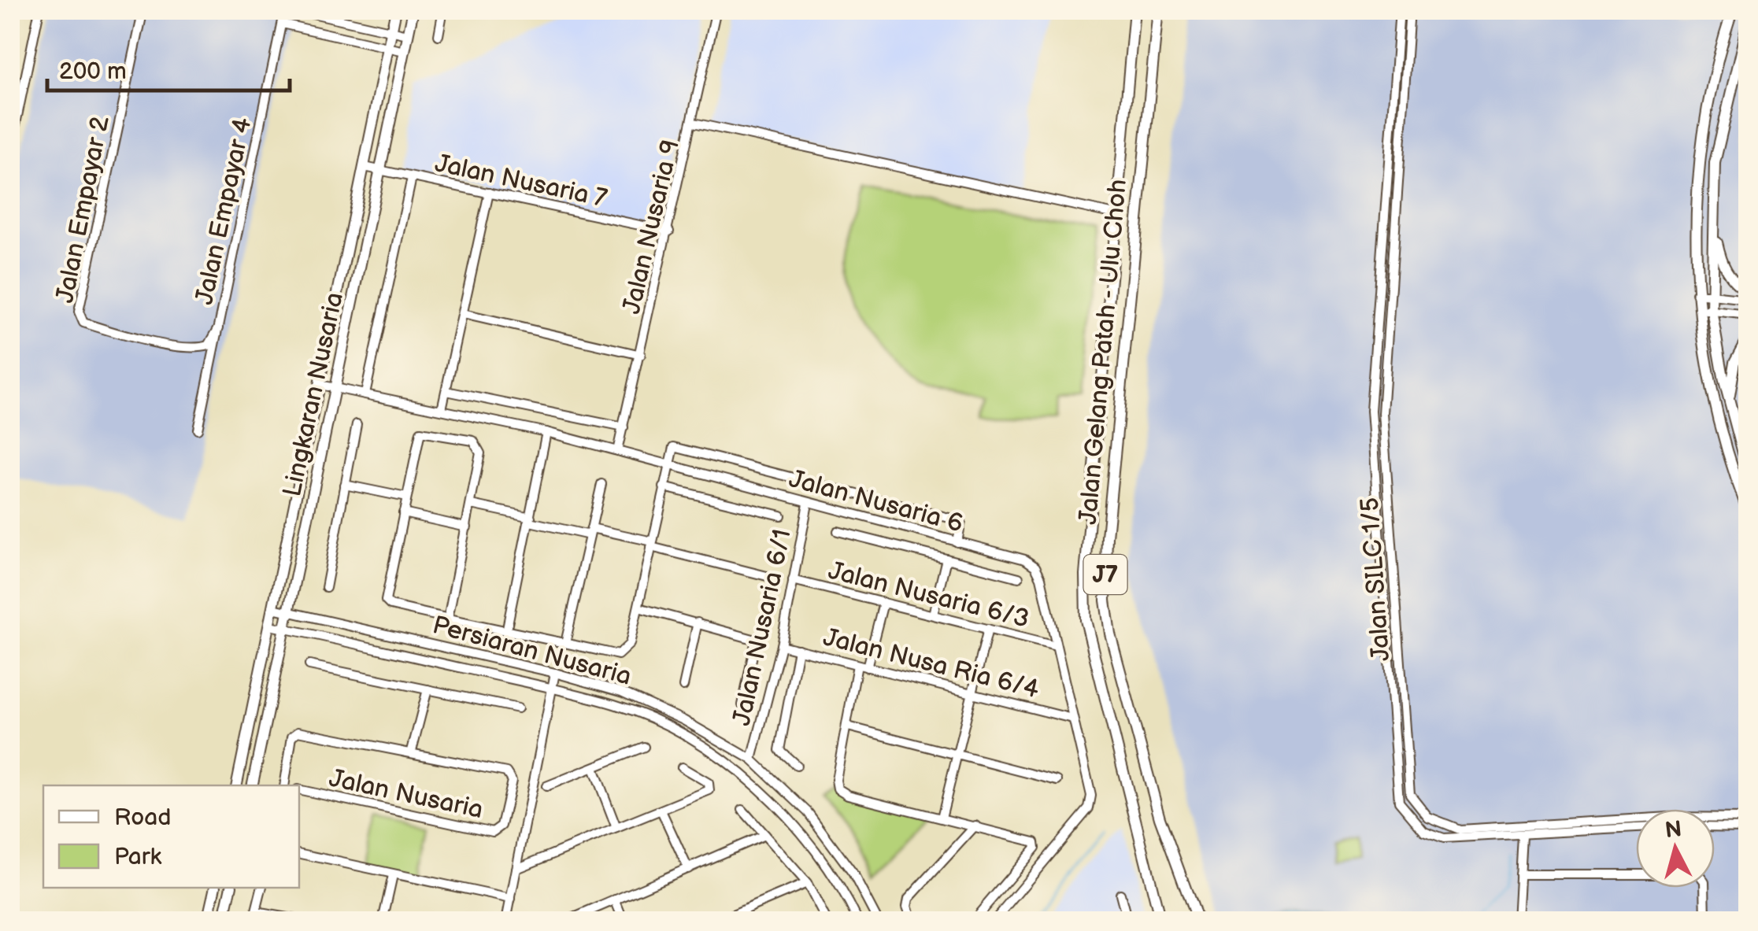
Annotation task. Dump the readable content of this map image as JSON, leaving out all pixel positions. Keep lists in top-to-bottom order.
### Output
{
  "streets": {
    "main road": ["Jalan Gelang Patah - Ulu Choh", "Lingkaran Nusaria", "J7"],
    "street": [
      "Jalan Nusaria 7",
      "Jalan Empayar 2",
      "Jalan Empayar 4",
      "Jalan Nusaria 9",
      "Jalan Nusaria 6",
      "Jalan SILC 1/5",
      "Jalan Nusaria 6/3",
      "Jalan Nusaria 6/1",
      "Persiaran Nusaria",
      "Jalan Nusa Ria 6/4",
      "Jalan Nusaria"
    ]
  },
  "crossings": [
    ["Jalan Nusaria 7", "Jalan Nusaria 9"],
    ["Jalan Nusaria 7", "Lingkaran Nusaria"],
    ["Jalan Empayar 2", "Jalan Empayar 4"],
    ["Jalan Nusaria 9", "Jalan Nusaria 6"],
    ["Lingkaran Nusaria", "Jalan Nusaria 6"],
    ["Lingkaran Nusaria", "Persiaran Nusaria"],
    ["Jalan Nusaria 6", "Jalan Nusaria 6/3"],
    ["Jalan Nusaria 6", "Jalan Nusaria 6/1"],
    ["Jalan Nusaria 6", "Jalan Nusa Ria 6/4"],
    ["Jalan Nusaria 6/3", "Jalan Nusaria 6/1"],
    ["Jalan Nusaria 6/1", "Persiaran Nusaria"],
    ["Jalan Nusaria 6/1", "Jalan Nusa Ria 6/4"]
  ],
  "legend": ["Road", "Park"],
  "scale_bar": "200 m",
  "north": "top"
}
